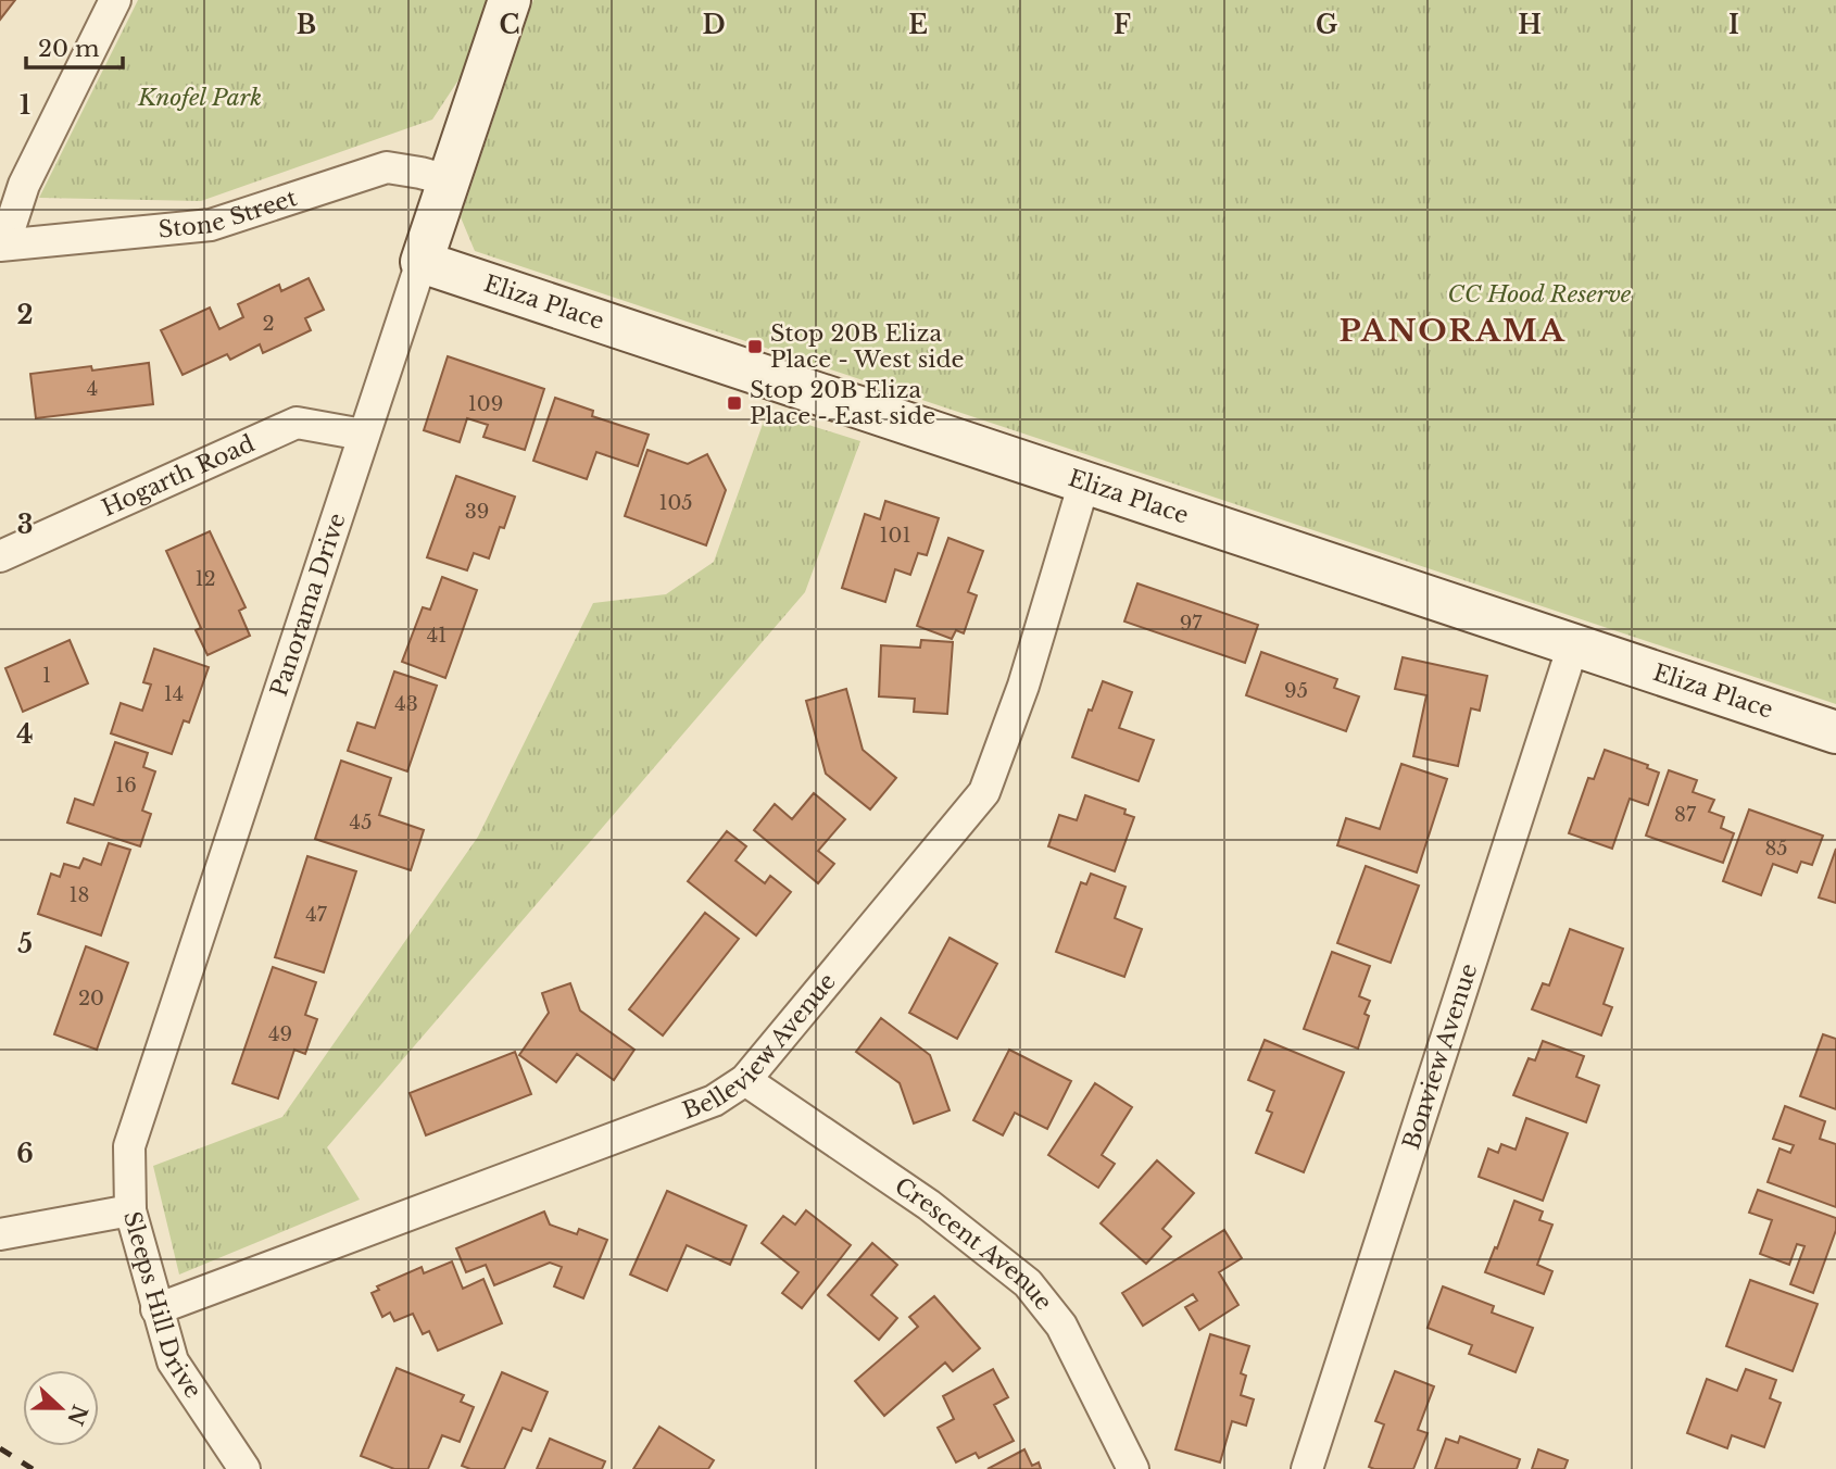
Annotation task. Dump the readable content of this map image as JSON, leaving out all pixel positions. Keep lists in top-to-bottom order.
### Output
{
  "streets": {
    "street": [
      "Stone Street",
      "Eliza Place",
      "Hogarth Road",
      "Panorama Drive",
      "Belleview Avenue",
      "Bonview Avenue",
      "Crescent Avenue",
      "Sleeps Hill Drive"
    ]
  },
  "crossings": [
    ["Stone Street", "Panorama Drive"],
    ["Eliza Place", "Panorama Drive"],
    ["Eliza Place", "Belleview Avenue"],
    ["Eliza Place", "Bonview Avenue"],
    ["Hogarth Road", "Panorama Drive"],
    ["Panorama Drive", "Sleeps Hill Drive"],
    ["Belleview Avenue", "Crescent Avenue"],
    ["Belleview Avenue", "Sleeps Hill Drive"]
  ],
  "districts": ["PANORAMA"],
  "parks": ["Knofel Park", "CC Hood Reserve"],
  "places": {
    "transit": ["Stop 20B Eliza Place - West side", "Stop 20B Eliza Place - East side"]
  },
  "house_numbers": [
    "2",
    "4",
    "109",
    "105",
    "39",
    "101",
    "12",
    "97",
    "41",
    "1",
    "95",
    "14",
    "43",
    "16",
    "87",
    "45",
    "85",
    "18",
    "47",
    "20",
    "49"
  ],
  "scale_bar": "20 m",
  "north": "right",
  "grid": {
    "columns": [
      "B",
      "C",
      "D",
      "E",
      "F",
      "G",
      "H",
      "I"
    ],
    "rows": [
      "1",
      "2",
      "3",
      "4",
      "5",
      "6"
    ]
  }
}
